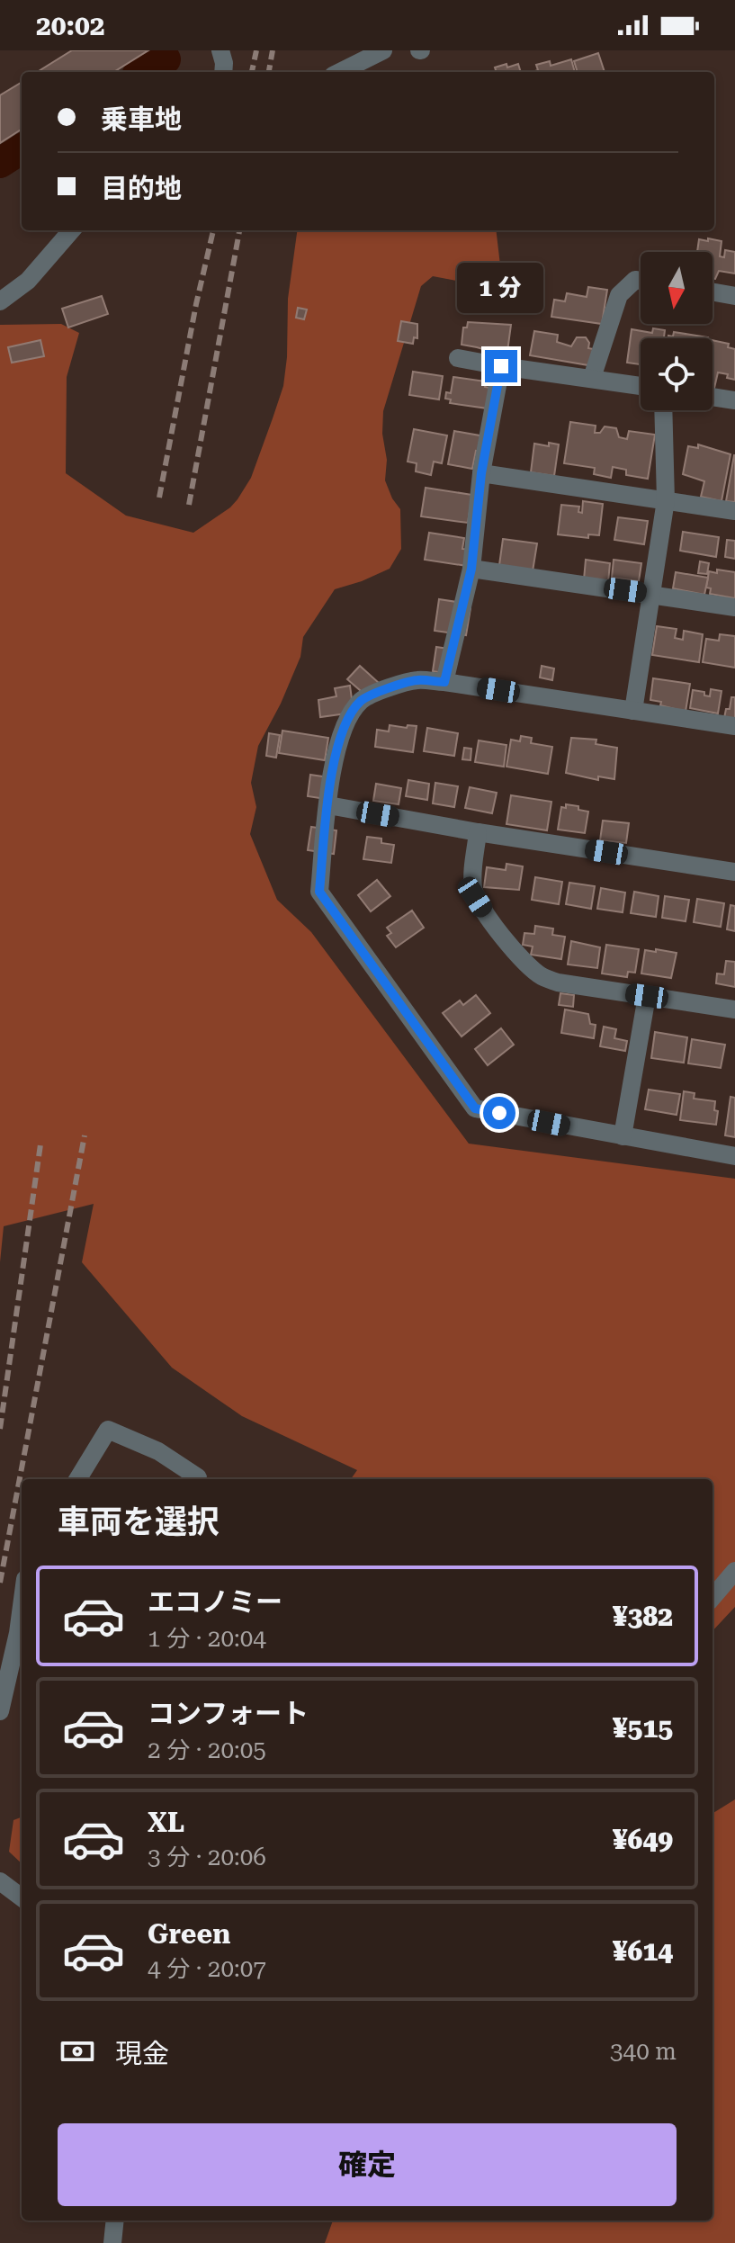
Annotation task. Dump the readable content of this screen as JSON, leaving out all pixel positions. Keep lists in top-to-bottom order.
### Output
{
  "north": "bottom",
  "page": {
    "status": "20:02",
    "banner": ["乗車地", "目的地"],
    "bubble": "1 分",
    "heading": "車両を選択",
    "list": [
      {
        "name": "エコノミー",
        "note": "1 分 · 20:04",
        "value": "¥382"
      },
      {
        "name": "コンフォート",
        "note": "2 分 · 20:05",
        "value": "¥515"
      },
      {
        "name": "XL",
        "note": "3 分 · 20:06",
        "value": "¥649"
      },
      {
        "name": "Green",
        "note": "4 分 · 20:07",
        "value": "¥614"
      }
    ],
    "pay": ["現金", "340 m"],
    "buttons": "確定"
  }
}
